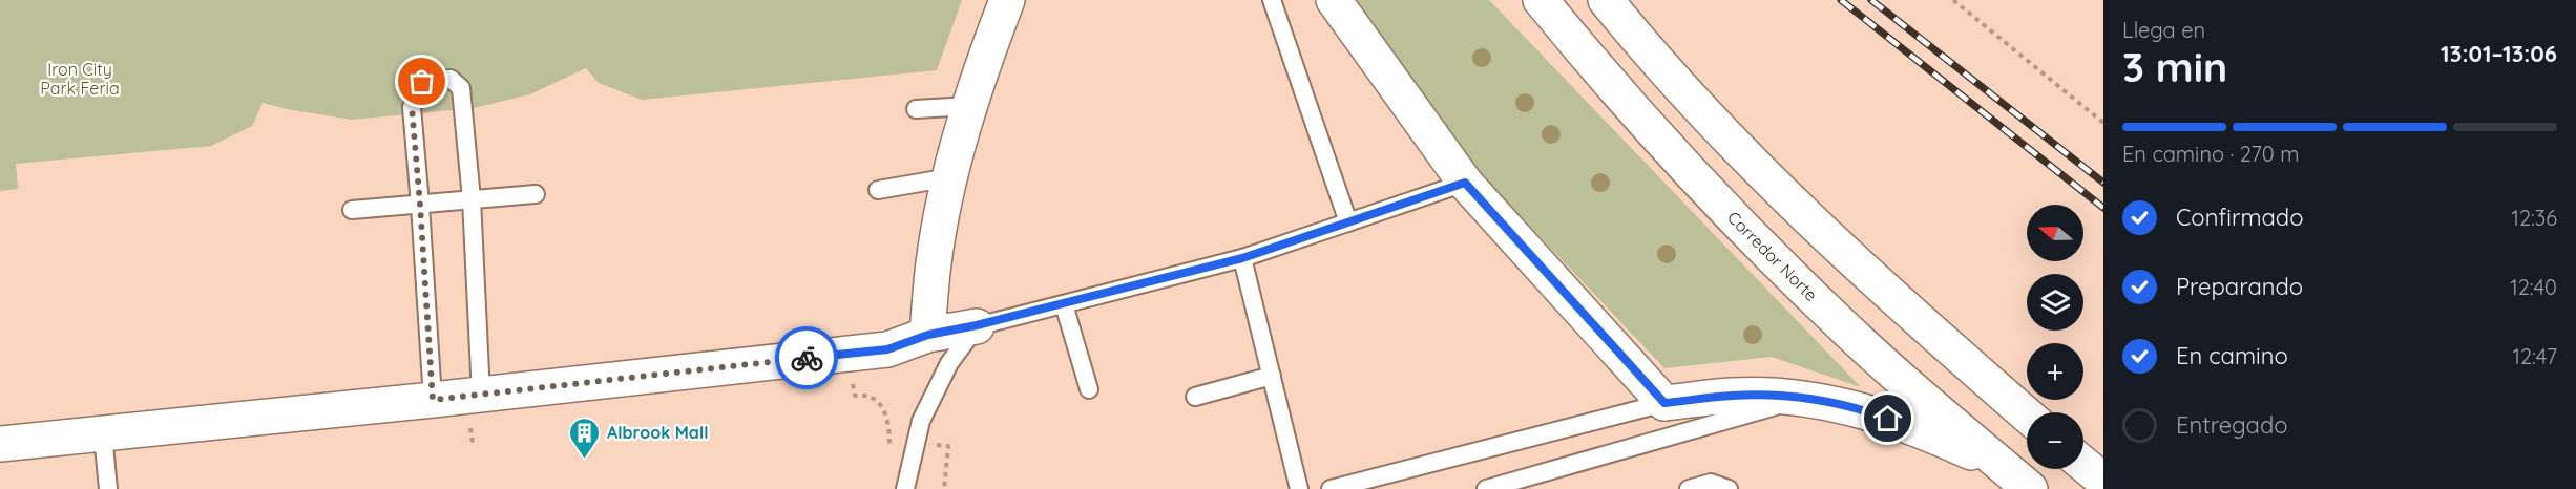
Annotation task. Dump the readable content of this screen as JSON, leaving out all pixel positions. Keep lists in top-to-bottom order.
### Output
{
  "streets": {
    "main road": ["Corredor Norte"]
  },
  "parks": ["Iron City Park Feria"],
  "places": {
    "building": ["Albrook Mall"]
  },
  "north": "left",
  "page": {
    "heading": ["3 min", "Llega en", "13:01–13:06"],
    "bar": "En camino · 270 m",
    "list": [
      ["Confirmado", "12:36"],
      ["Preparando", "12:40"],
      ["En camino", "12:47"],
      "Entregado"
    ],
    "map_buttons": ["+", "−"]
  }
}
